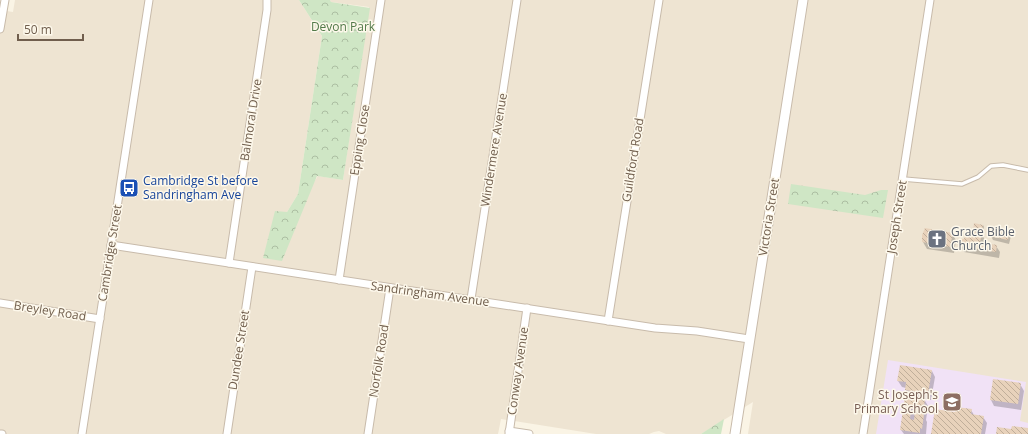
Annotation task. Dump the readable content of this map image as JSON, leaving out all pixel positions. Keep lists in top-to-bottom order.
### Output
{
  "streets": {
    "street": [
      "Balmoral Drive",
      "Epping Close",
      "Windermere Avenue",
      "Guildford Road",
      "Victoria Street",
      "Joseph Street",
      "Cambridge Street",
      "Sandringham Avenue",
      "Breyley Road",
      "Dundee Street",
      "Norfolk Road",
      "Conway Avenue"
    ]
  },
  "crossings": [
    ["Balmoral Drive", "Sandringham Avenue"],
    ["Epping Close", "Sandringham Avenue"],
    ["Windermere Avenue", "Sandringham Avenue"],
    ["Guildford Road", "Sandringham Avenue"],
    ["Victoria Street", "Sandringham Avenue"],
    ["Cambridge Street", "Sandringham Avenue"],
    ["Cambridge Street", "Breyley Road"],
    ["Sandringham Avenue", "Dundee Street"],
    ["Sandringham Avenue", "Norfolk Road"],
    ["Sandringham Avenue", "Conway Avenue"]
  ],
  "parks": ["Devon Park"],
  "places": {
    "bus stop": ["Cambridge St before Sandringham Ave"],
    "church": ["Grace Bible Church"],
    "school or university": ["St Joseph's Primary School"]
  },
  "scale_bar": "50 m"
}
